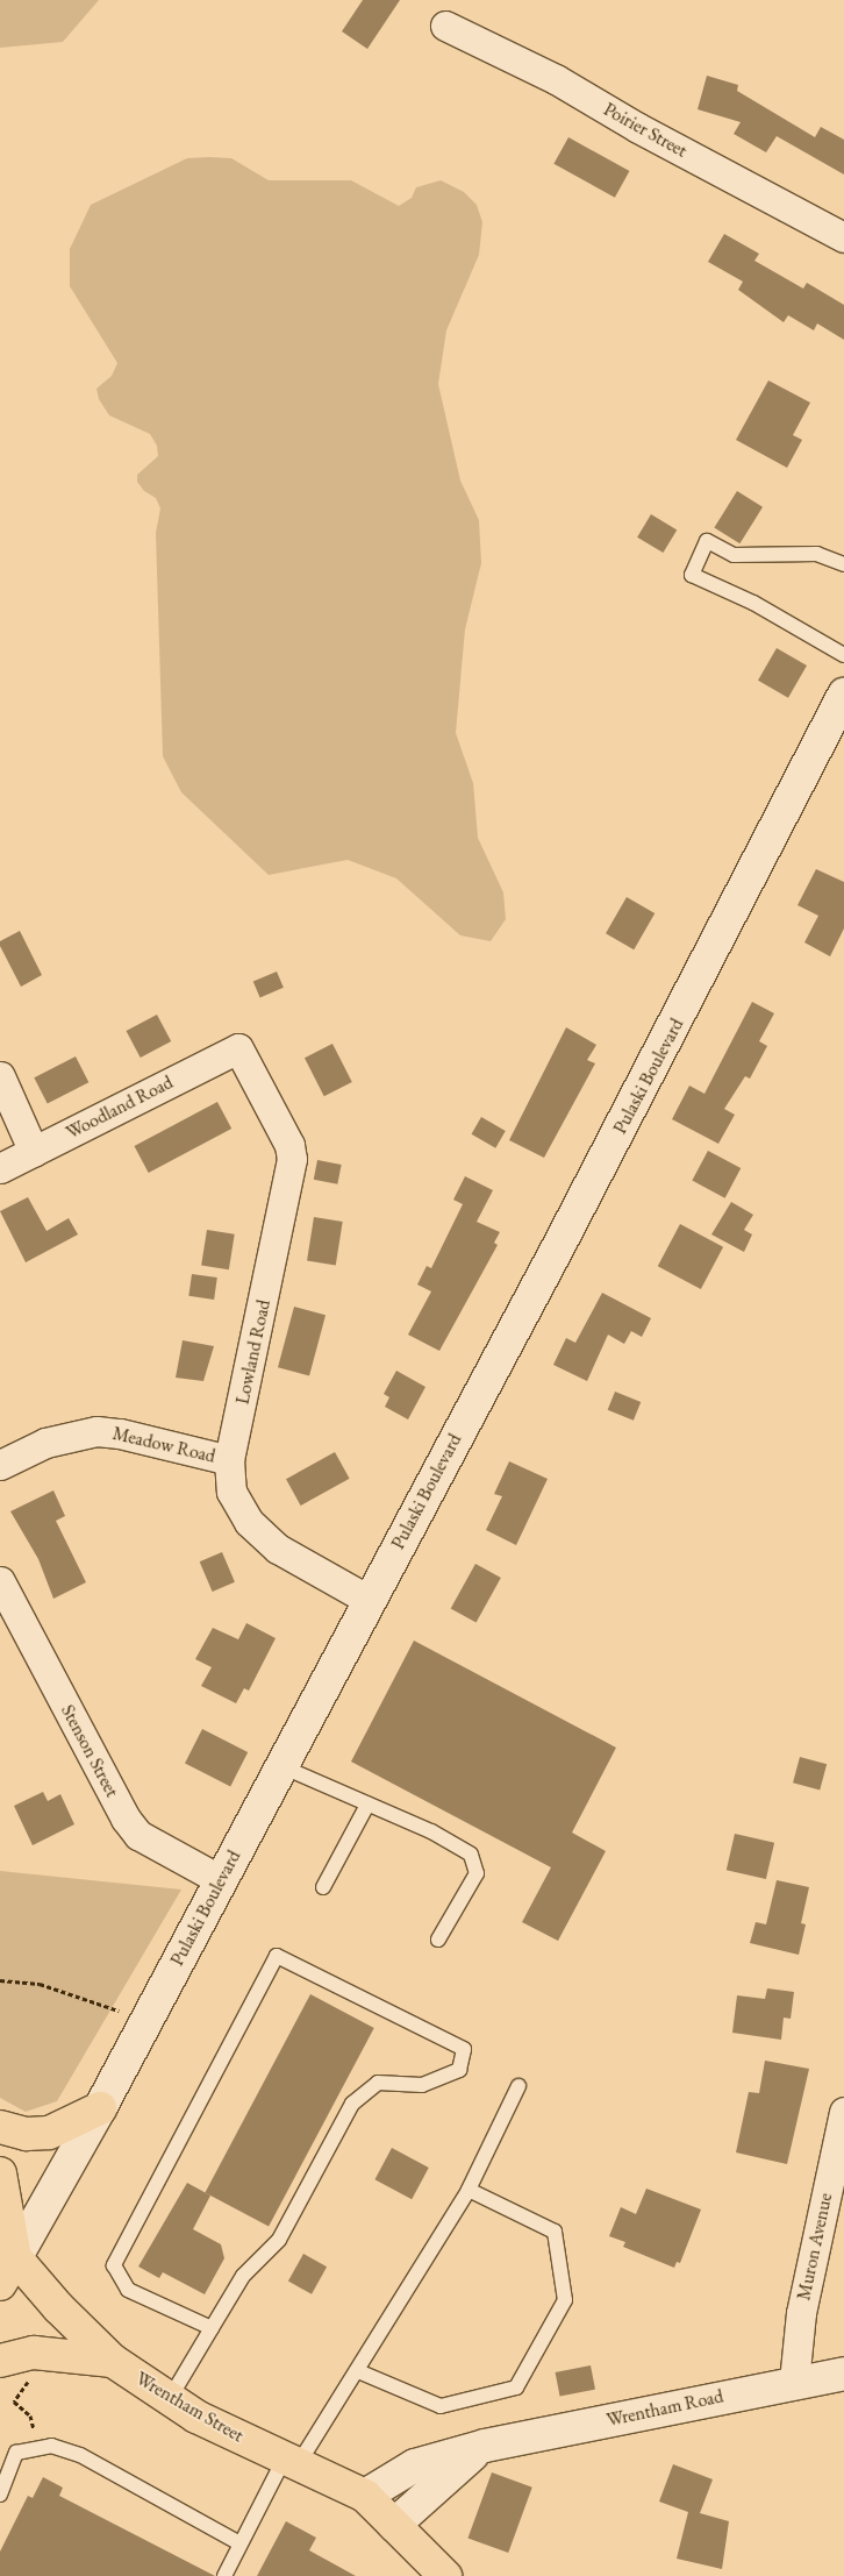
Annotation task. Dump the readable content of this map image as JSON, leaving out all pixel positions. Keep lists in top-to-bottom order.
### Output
{
  "streets": {
    "main road": ["Pulaski Boulevard", "Wrentham Street", "Wrentham Road"],
    "street": [
      "Poirier Street",
      "Woodland Road",
      "Lowland Road",
      "Meadow Road",
      "Stenson Street",
      "Muron Avenue"
    ]
  },
  "crossings": [
    ["Pulaski Boulevard", "Lowland Road"],
    ["Pulaski Boulevard", "Stenson Street"],
    ["Pulaski Boulevard", "Wrentham Street"],
    ["Woodland Road", "Lowland Road"],
    ["Lowland Road", "Meadow Road"],
    ["Muron Avenue", "Wrentham Road"],
    ["Wrentham Street", "Wrentham Road"]
  ]
}
